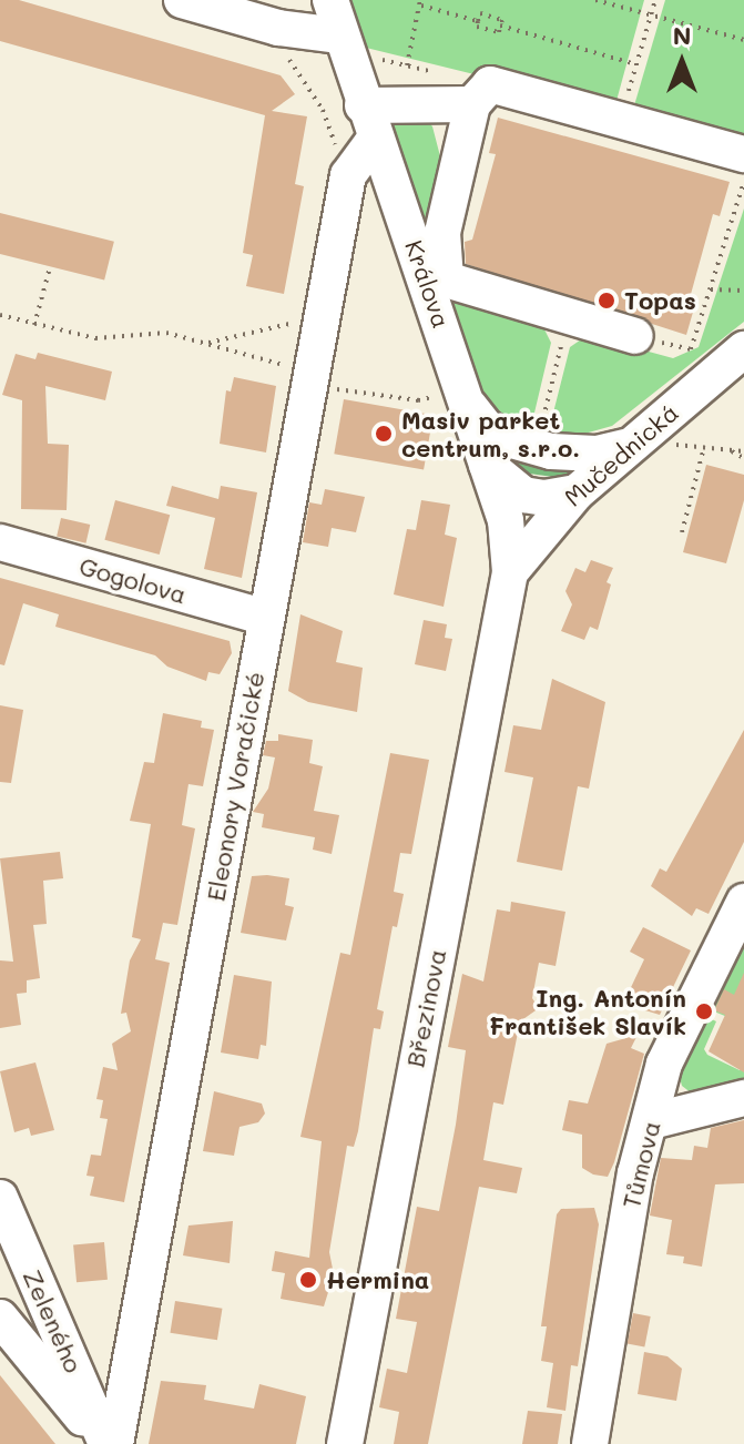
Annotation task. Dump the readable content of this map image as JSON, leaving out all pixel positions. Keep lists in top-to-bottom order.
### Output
{
  "streets": {
    "street": [
      "Králova",
      "Mučednická",
      "Gogolova",
      "Eleonory Voračické",
      "Březinova",
      "Tůmova",
      "Zeleného"
    ]
  },
  "crossings": [
    ["Králova", "Mučednická"],
    ["Králova", "Eleonory Voračické"],
    ["Králova", "Březinova"],
    ["Mučednická", "Březinova"],
    ["Gogolova", "Eleonory Voračické"]
  ],
  "places": [
    "Topas",
    "Masiv parket centrum, s.r.o.",
    "Ing. Antonín František Slavík",
    "Hermina"
  ],
  "north": "top"
}
